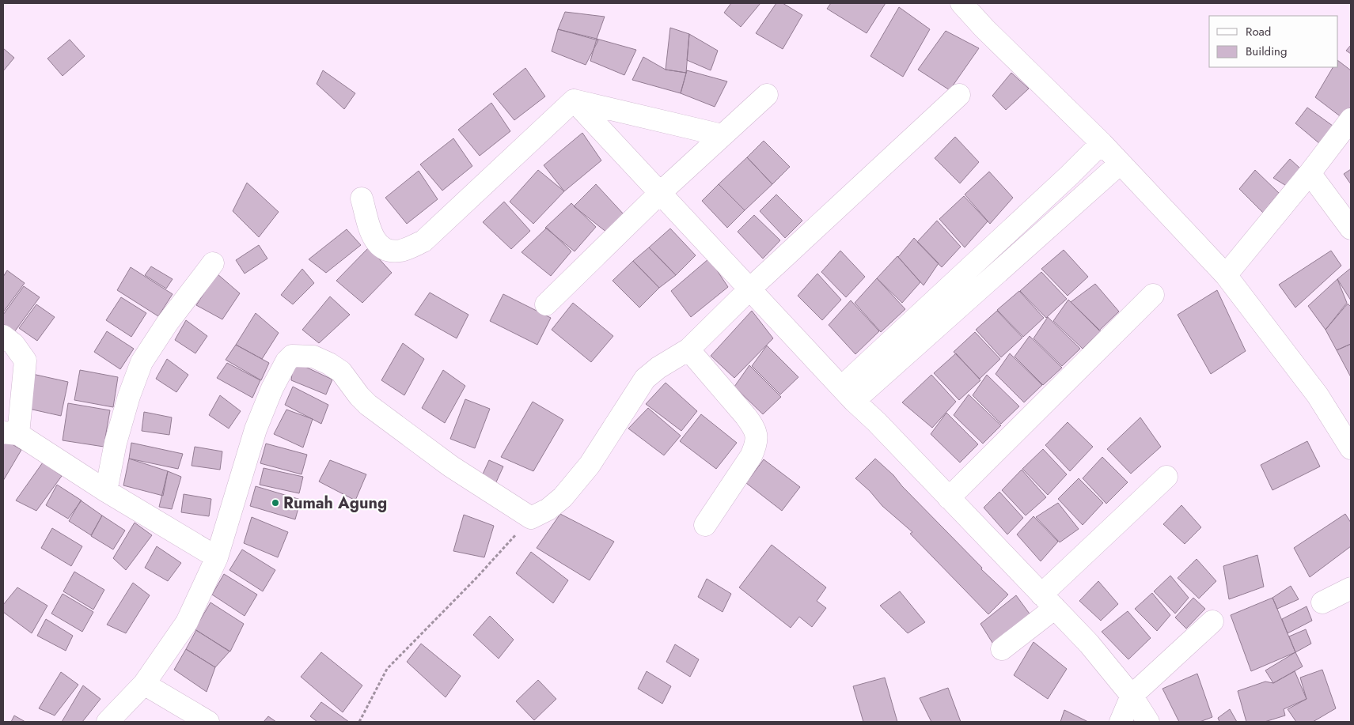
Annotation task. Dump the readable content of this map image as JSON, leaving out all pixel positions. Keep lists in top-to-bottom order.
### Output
{
  "places": ["Rumah Agung"],
  "legend": ["Road", "Building"]
}
